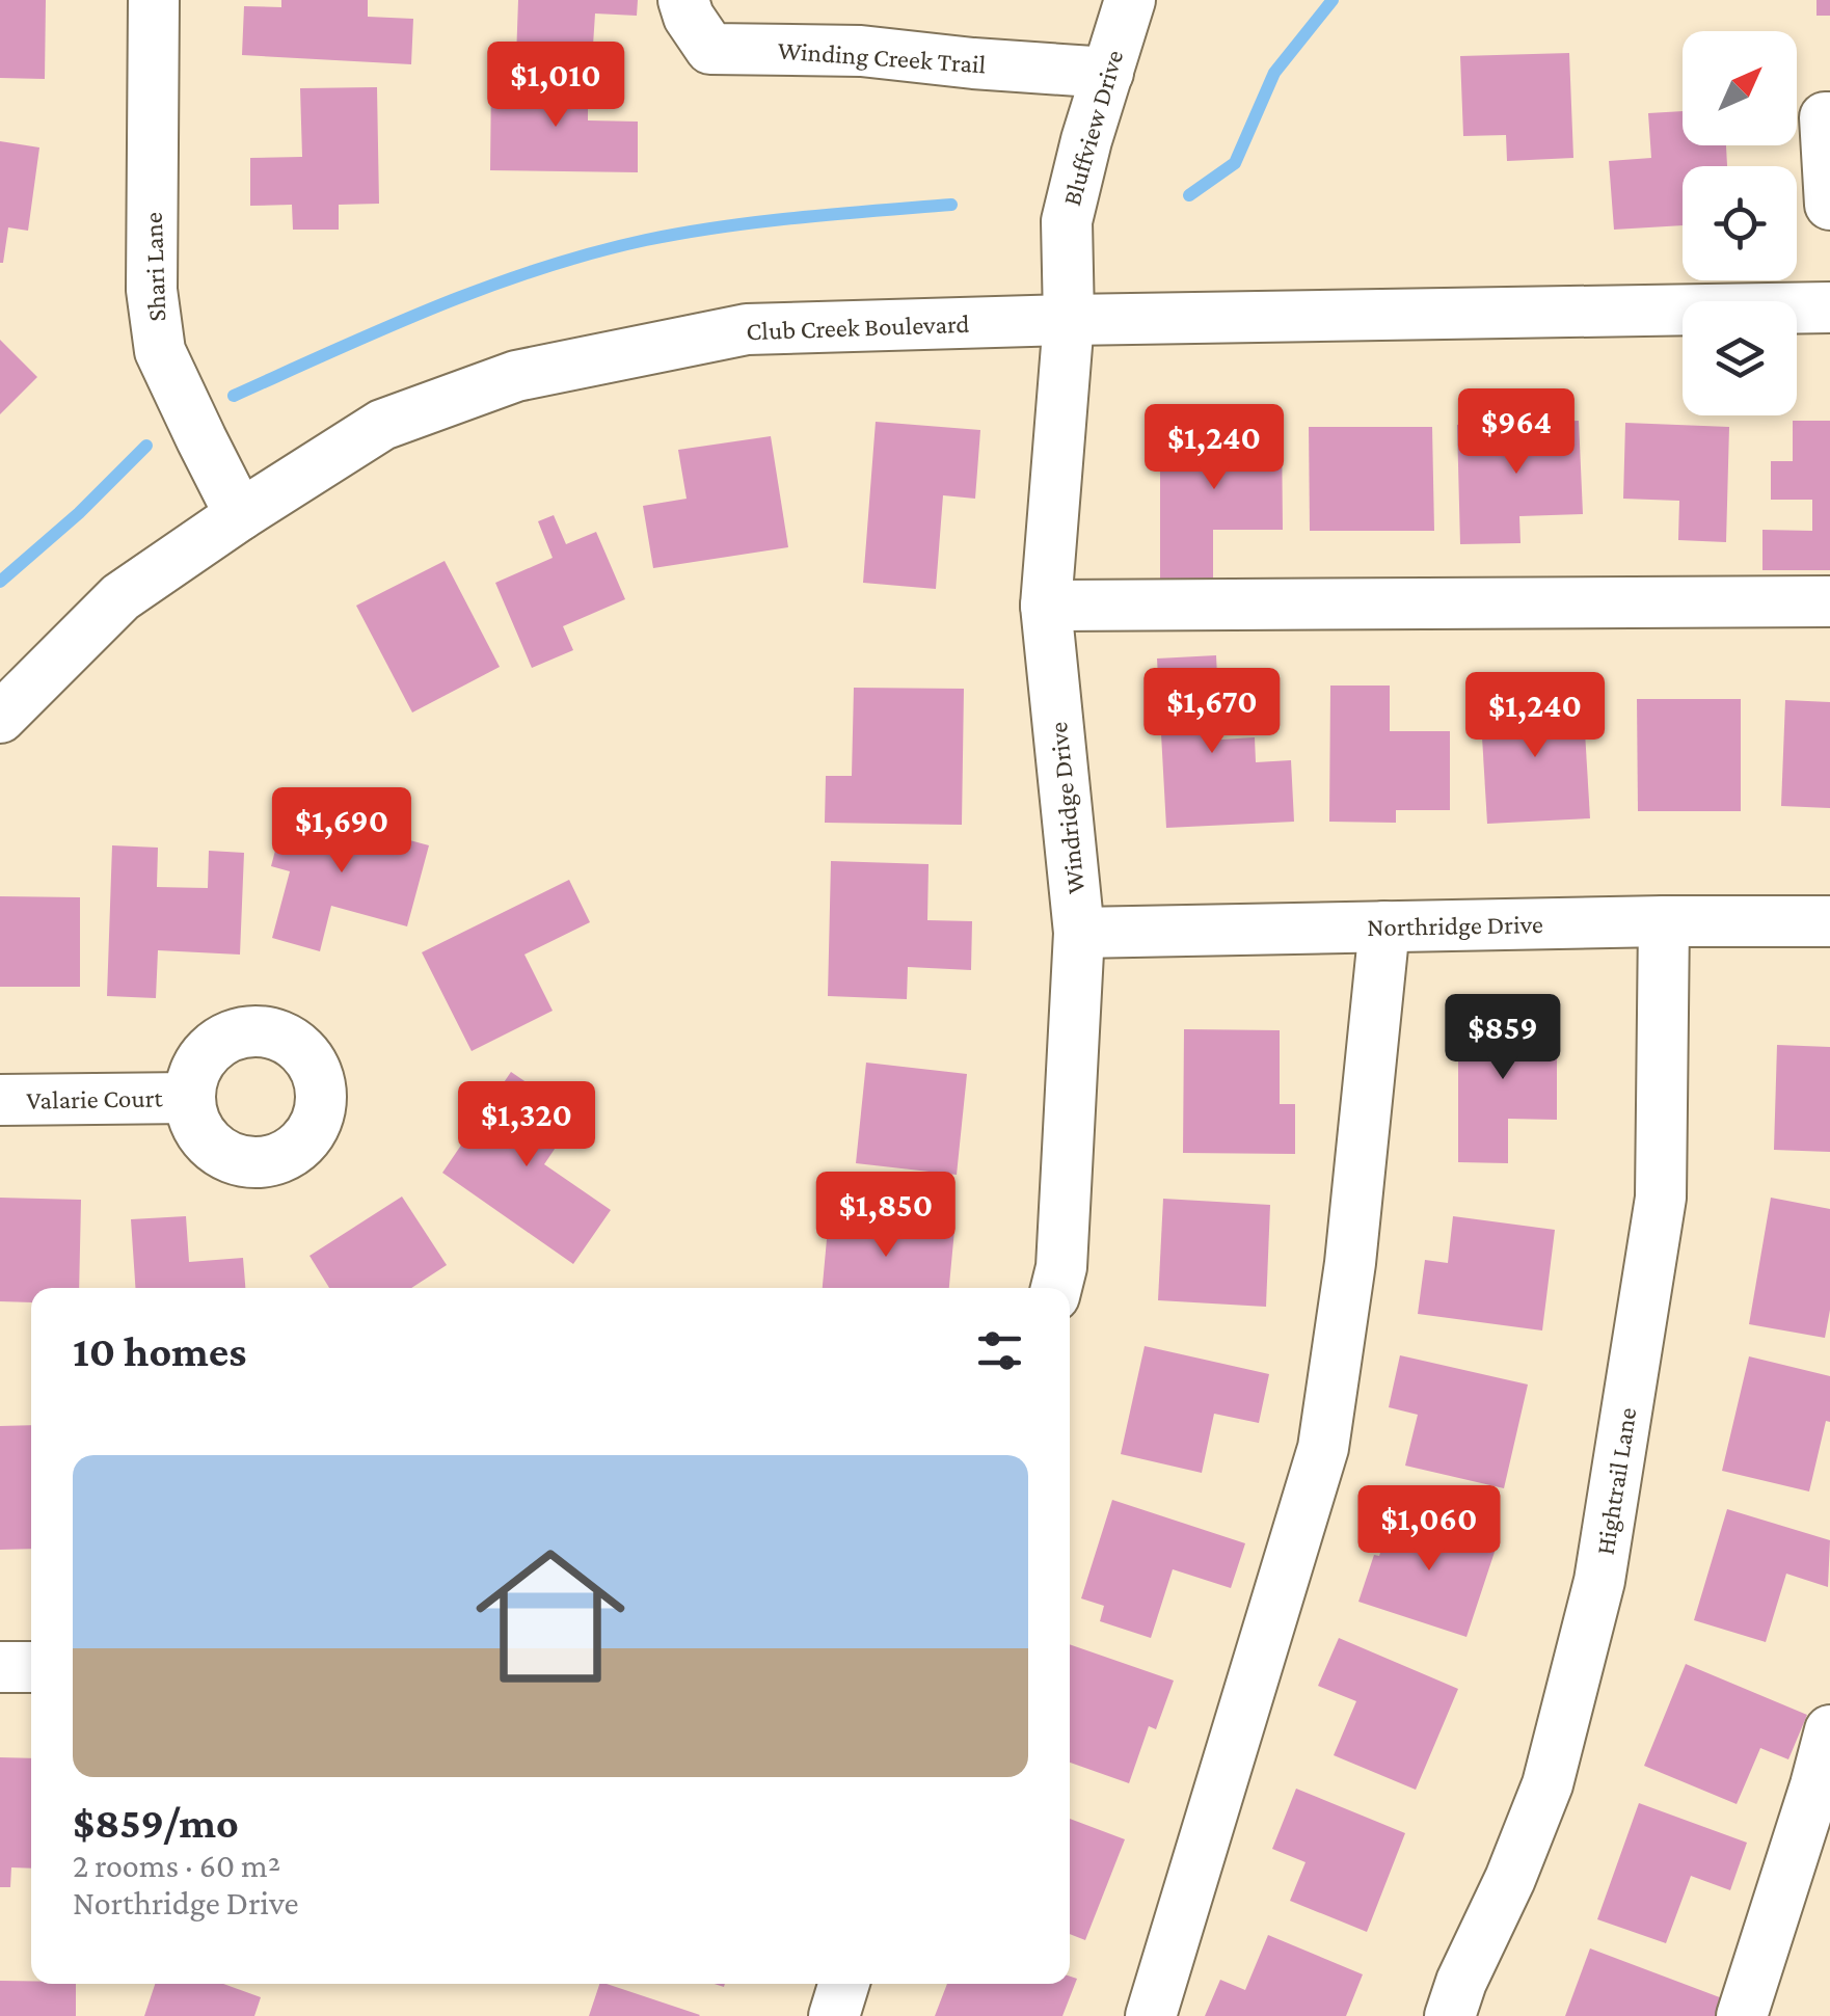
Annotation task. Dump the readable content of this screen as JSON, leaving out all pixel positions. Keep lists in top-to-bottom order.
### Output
{
  "streets": {
    "street": [
      "Winding Creek Trail",
      "Bluffview Drive",
      "Shari Lane",
      "Club Creek Boulevard",
      "Windridge Drive",
      "Northridge Drive",
      "Valarie Court",
      "Hightrail Lane"
    ]
  },
  "crossings": [
    ["Winding Creek Trail", "Bluffview Drive"],
    ["Bluffview Drive", "Club Creek Boulevard"],
    ["Bluffview Drive", "Windridge Drive"],
    ["Shari Lane", "Club Creek Boulevard"],
    ["Club Creek Boulevard", "Windridge Drive"],
    ["Windridge Drive", "Northridge Drive"],
    ["Northridge Drive", "Hightrail Lane"]
  ],
  "north": "top right",
  "page": {
    "price": [
      "$1,010",
      "$964",
      "$1,240",
      "$1,670",
      "$1,240",
      "$1,690",
      "$859",
      "$1,320",
      "$1,850",
      "$1,060"
    ],
    "heading": "10 homes",
    "list": [
      {
        "name": "$859/mo",
        "note": "2 rooms · 60 m² · Northridge Drive"
      }
    ]
  }
}
